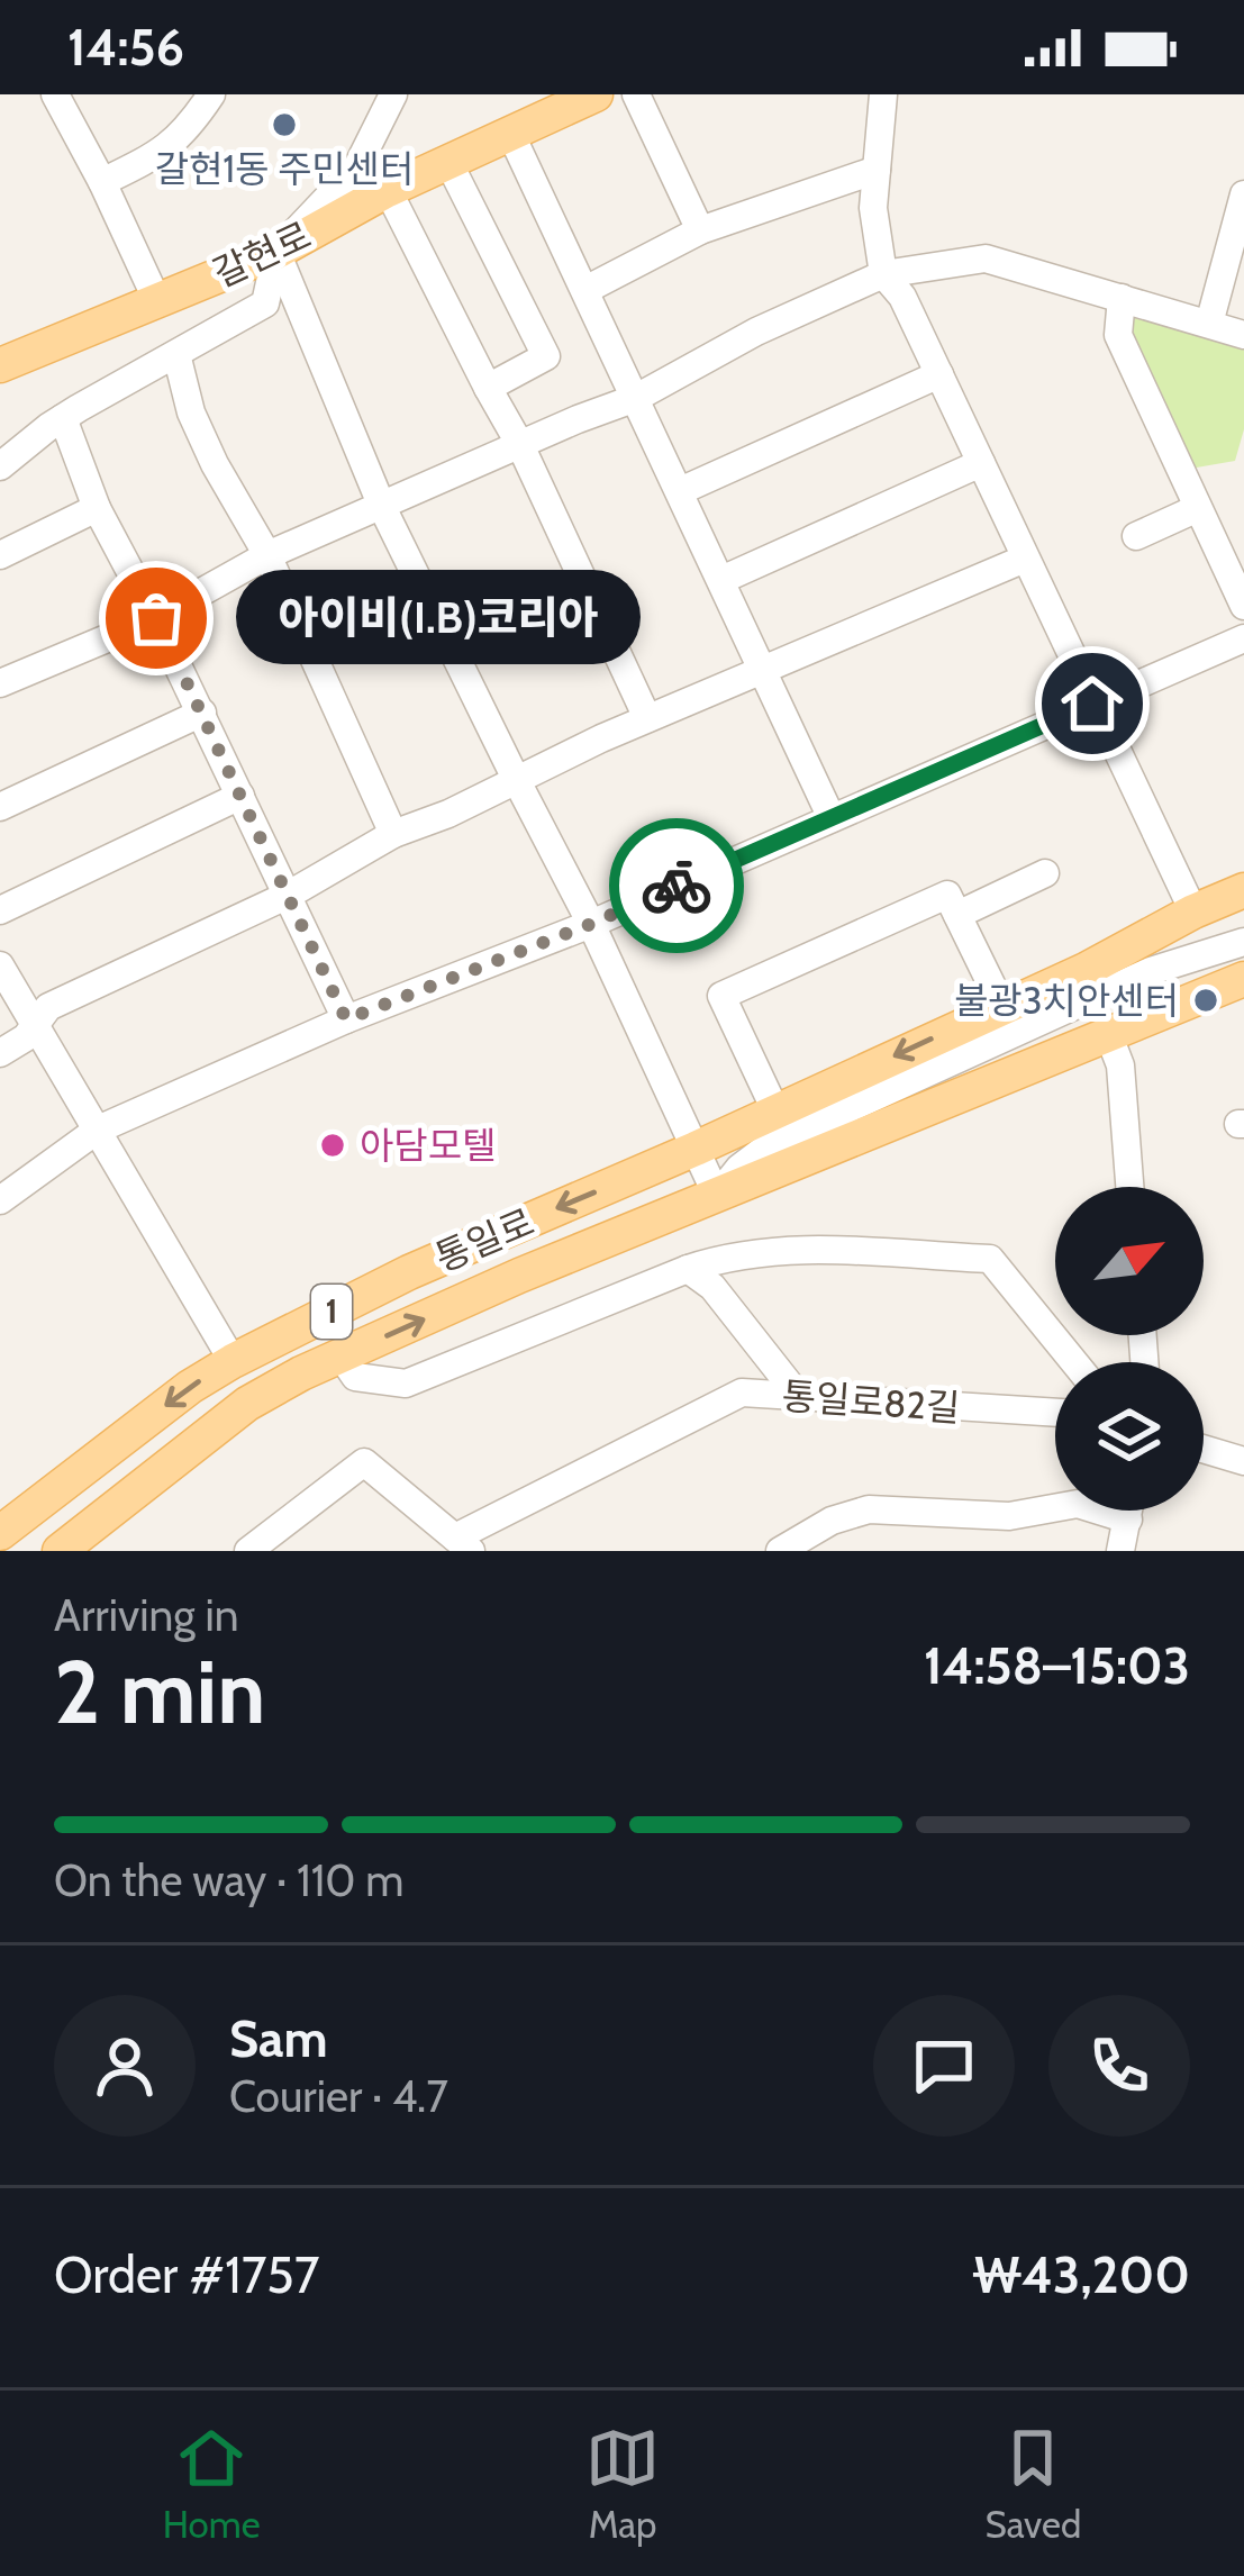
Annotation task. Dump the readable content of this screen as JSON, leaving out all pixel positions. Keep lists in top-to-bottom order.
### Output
{
  "streets": {
    "main road": ["갈현로", "통일로", "1"],
    "street": ["통일로82길"]
  },
  "places": [
    "갈현1동 주민센터",
    "아이비(I.B)코리아",
    "불광3치안센터",
    "아담모텔"
  ],
  "north": "top right",
  "page": {
    "status": "14:56",
    "bubble": "아이비(I.B)코리아",
    "heading": ["2 min", "Arriving in", "14:58–15:03"],
    "panel": [
      "Sam",
      "Courier · 4.7",
      "Order #1757",
      "₩43,200"
    ],
    "bar": "On the way · 110 m",
    "tabs": ["Home", "Map", "Saved"]
  }
}
